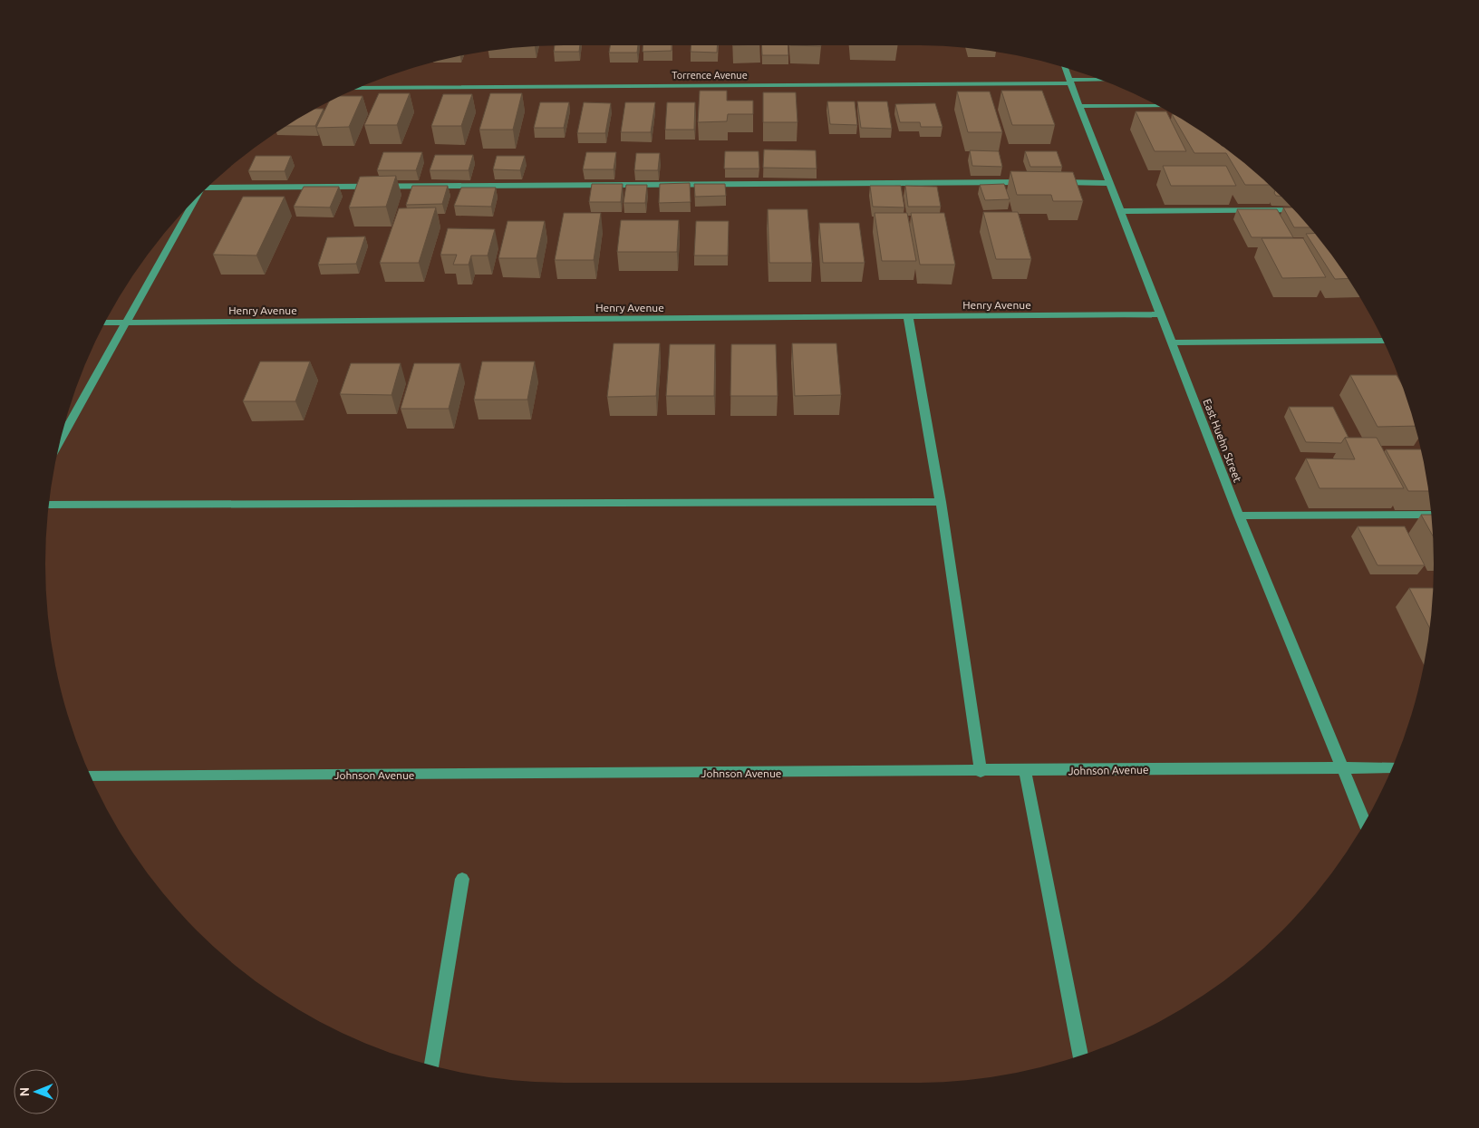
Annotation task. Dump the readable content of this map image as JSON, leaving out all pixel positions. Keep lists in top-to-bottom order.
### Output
{
  "streets": {
    "street": [
      "Torrence Avenue",
      "Henry Avenue",
      "East Huehn Street",
      "Johnson Avenue"
    ]
  },
  "crossings": [
    ["Torrence Avenue", "East Huehn Street"],
    ["Henry Avenue", "East Huehn Street"],
    ["East Huehn Street", "Johnson Avenue"]
  ],
  "north": "left"
}
